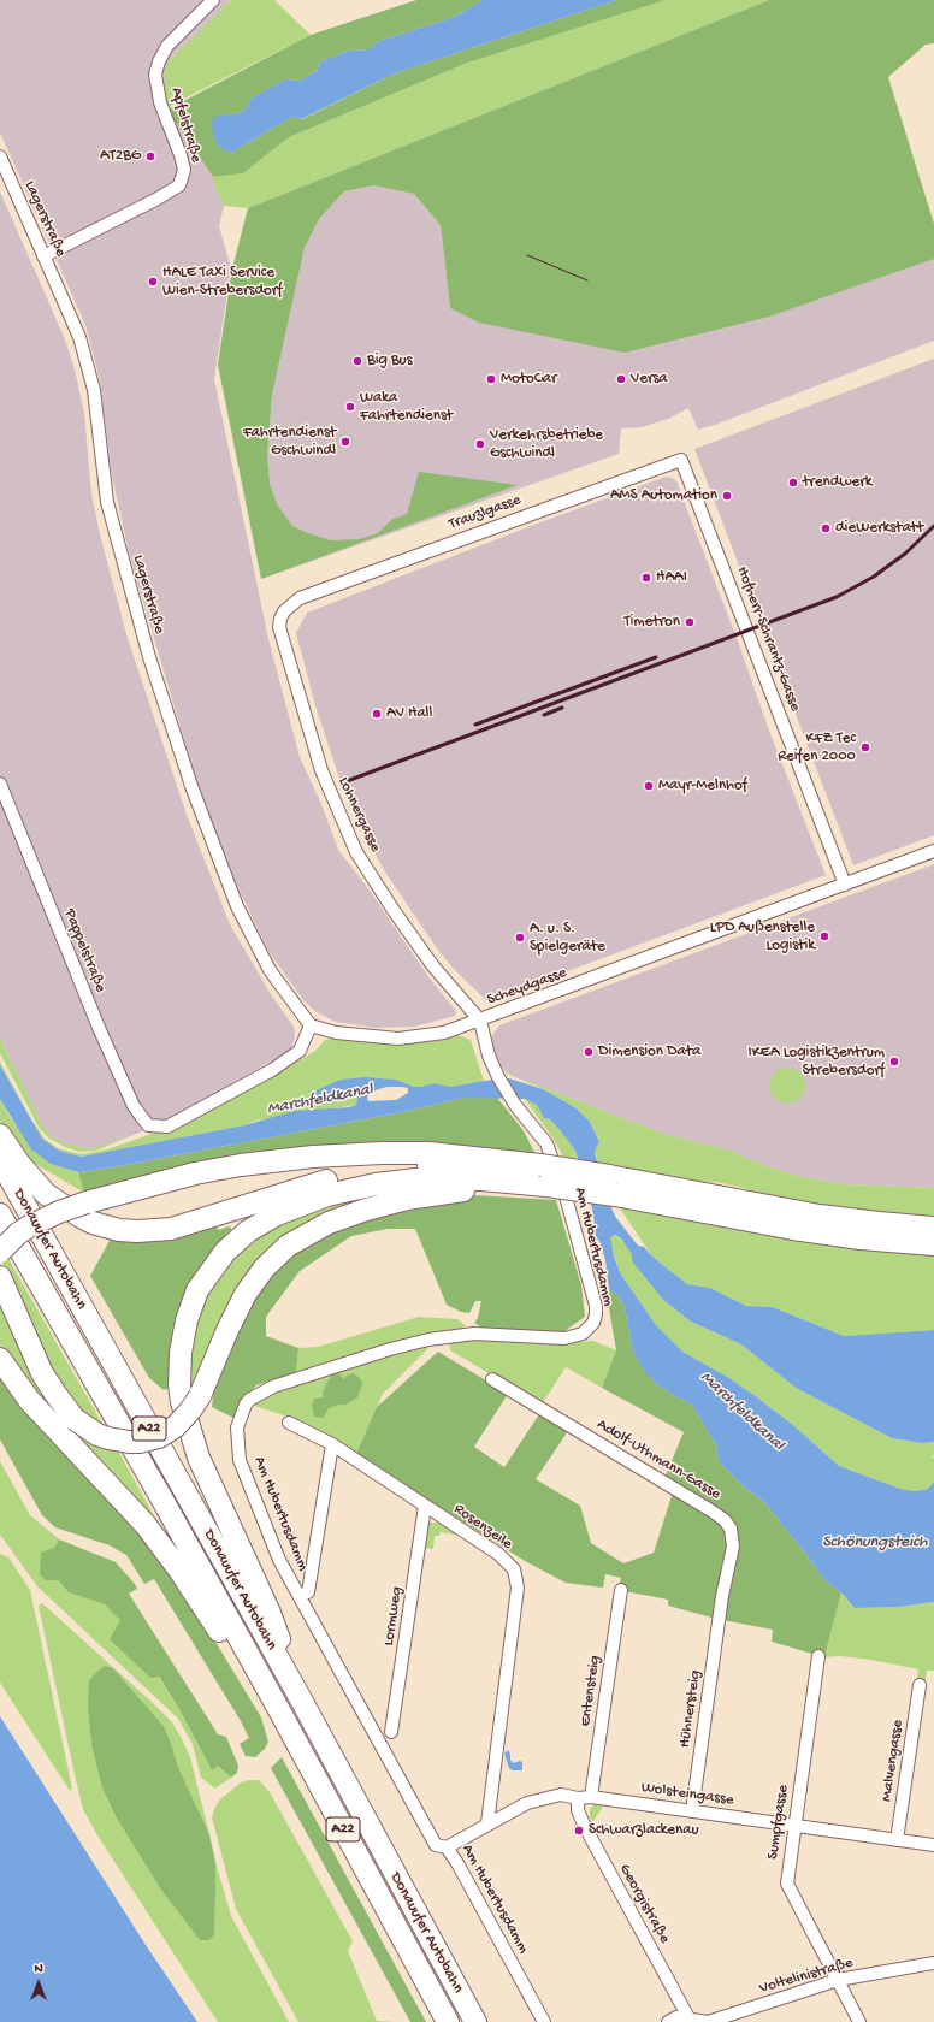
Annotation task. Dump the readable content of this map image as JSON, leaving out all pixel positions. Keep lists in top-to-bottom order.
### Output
{
  "streets": {
    "highway": ["Donauufer Autobahn", "A22"],
    "street": [
      "Apfelstraße",
      "Lagerstraße",
      "Trauzlgasse",
      "Hofherr-Schrantz-Gasse",
      "Lohnergasse",
      "Pappelstraße",
      "Scheydgasse",
      "Am Hubertusdamm",
      "Adolf-Uthmann-Gasse",
      "Rosenzeile",
      "Lormweg",
      "Entensteig",
      "Hühnersteig",
      "Malvengasse",
      "Wolsteingasse",
      "Sumpfgasse",
      "Georgistraße",
      "Voltelinistraße"
    ]
  },
  "crossings": [
    ["Apfelstraße", "Lagerstraße"],
    ["Lagerstraße", "Pappelstraße"],
    ["Lagerstraße", "Scheydgasse"],
    ["Trauzlgasse", "Hofherr-Schrantz-Gasse"],
    ["Trauzlgasse", "Lohnergasse"],
    ["Hofherr-Schrantz-Gasse", "Scheydgasse"],
    ["Lohnergasse", "Scheydgasse"],
    ["Lohnergasse", "Am Hubertusdamm"],
    ["Pappelstraße", "Scheydgasse"],
    ["Scheydgasse", "Am Hubertusdamm"],
    ["Am Hubertusdamm", "Wolsteingasse"],
    ["Adolf-Uthmann-Gasse", "Hühnersteig"],
    ["Rosenzeile", "Lormweg"],
    ["Rosenzeile", "Wolsteingasse"],
    ["Entensteig", "Wolsteingasse"],
    ["Hühnersteig", "Wolsteingasse"],
    ["Malvengasse", "Wolsteingasse"],
    ["Wolsteingasse", "Sumpfgasse"],
    ["Wolsteingasse", "Georgistraße"],
    ["Sumpfgasse", "Voltelinistraße"],
    ["Georgistraße", "Voltelinistraße"]
  ],
  "water": ["Marchfeldkanal", "Schönungsteich"],
  "places": [
    "AT2BG",
    "HALE Taxi Service Wien-Strebersdorf",
    "Big Bus",
    "MotoCar",
    "Versa",
    "Waka Fahrtendienst",
    "Fahrtendienst Gschwindl",
    "Verkehrsbetriebe Gschwindl",
    "trendwerk",
    "AMS Automation",
    "dieWerkstatt",
    "HAAI",
    "Timetron",
    "AV Hall",
    "KFZ Tec Reifen 2000",
    "Mayr-Melnhof",
    "LPD Außenstelle Logistik",
    "A. u. S. Spielgeräte",
    "Dimension Data",
    "IKEA Logistikzentrum Strebersdorf",
    "Schwarzlackenau"
  ],
  "north": "top"
}
